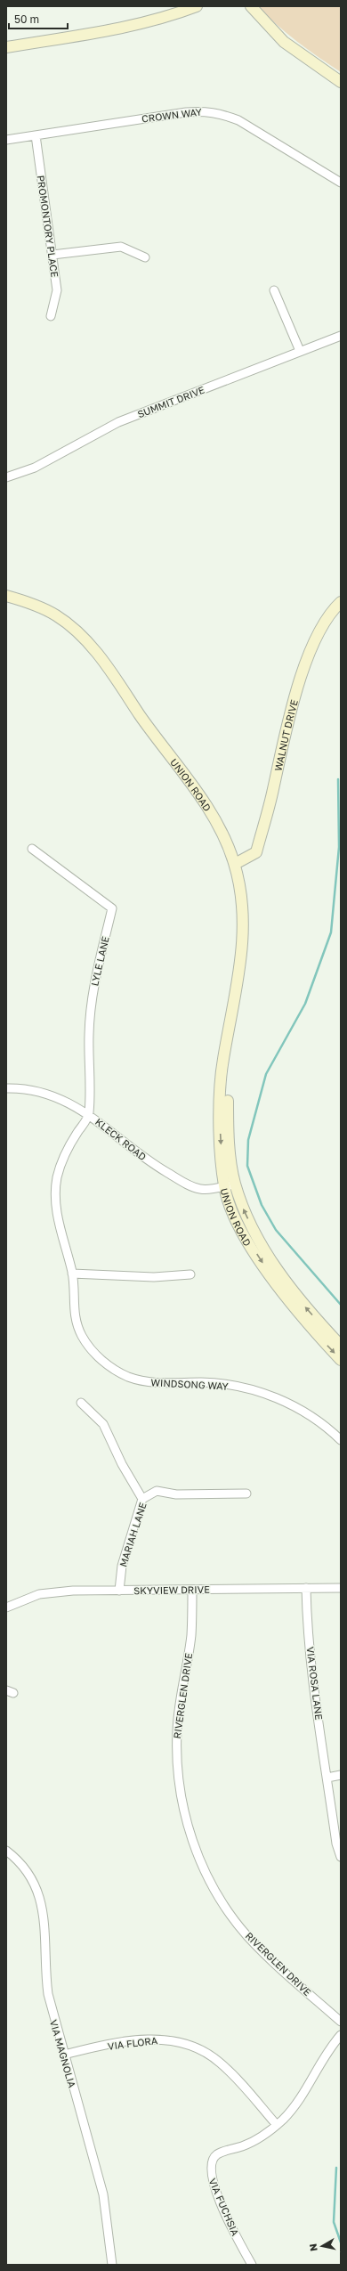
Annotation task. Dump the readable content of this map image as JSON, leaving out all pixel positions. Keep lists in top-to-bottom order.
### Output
{
  "streets": {
    "main road": ["WALNUT DRIVE", "UNION ROAD"],
    "street": [
      "CROWN WAY",
      "PROMONTORY PLACE",
      "SUMMIT DRIVE",
      "LYLE LANE",
      "KLECK ROAD",
      "WINDSONG WAY",
      "MARIAH LANE",
      "SKYVIEW DRIVE",
      "VIA ROSA LANE",
      "RIVERGLEN DRIVE",
      "VIA FLORA",
      "VIA MAGNOLIA",
      "VIA FUCHSIA"
    ]
  },
  "crossings": [
    ["CROWN WAY", "PROMONTORY PLACE"],
    ["WALNUT DRIVE", "UNION ROAD"],
    ["UNION ROAD", "KLECK ROAD"],
    ["LYLE LANE", "KLECK ROAD"],
    ["LYLE LANE", "WINDSONG WAY"],
    ["KLECK ROAD", "WINDSONG WAY"],
    ["MARIAH LANE", "SKYVIEW DRIVE"],
    ["SKYVIEW DRIVE", "VIA ROSA LANE"],
    ["SKYVIEW DRIVE", "RIVERGLEN DRIVE"],
    ["VIA FLORA", "VIA MAGNOLIA"],
    ["VIA FLORA", "VIA FUCHSIA"]
  ],
  "scale_bar": "50 m",
  "north": "left"
}
